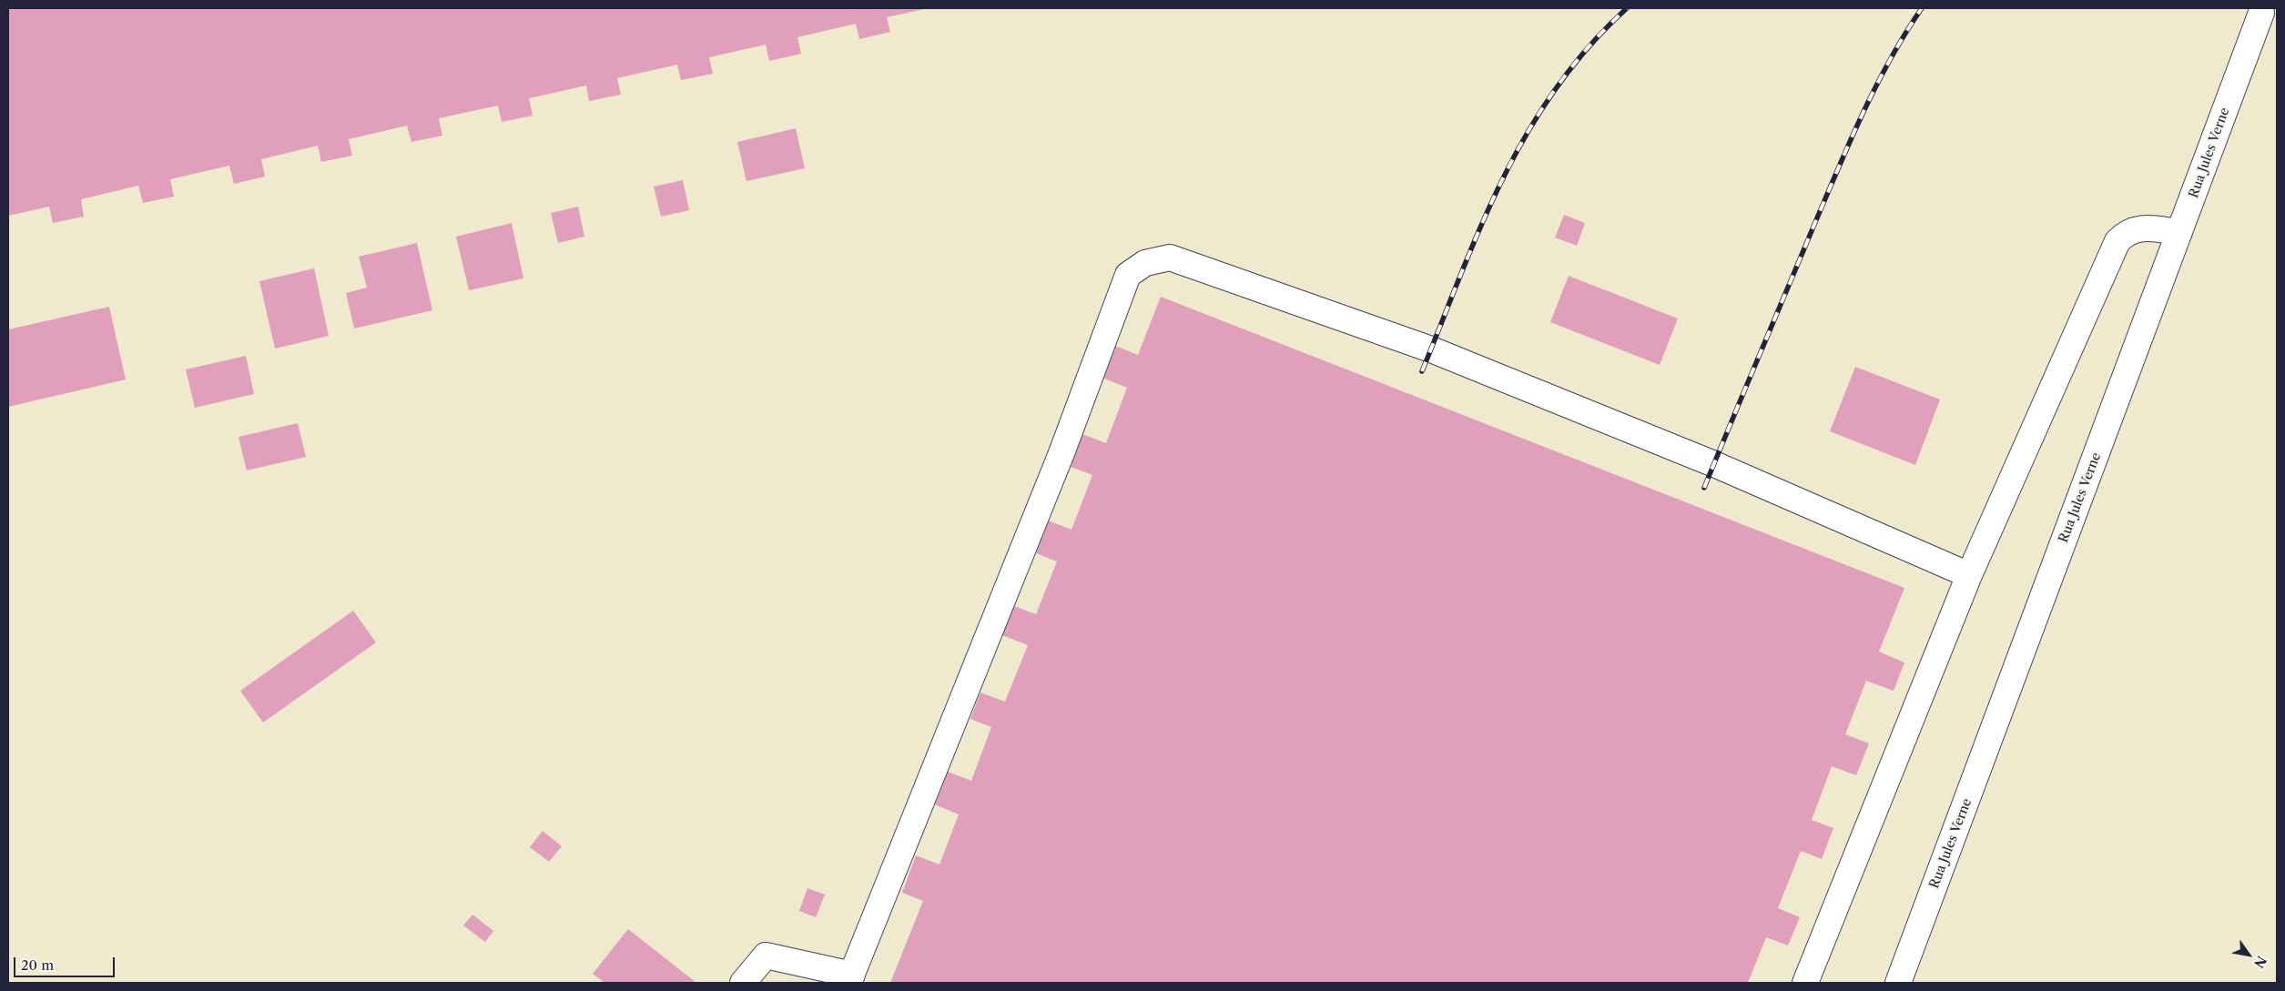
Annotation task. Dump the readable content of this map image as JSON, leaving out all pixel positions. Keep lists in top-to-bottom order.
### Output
{
  "streets": {
    "street": ["Rua Jules Verne"]
  },
  "scale_bar": "20 m",
  "north": "bottom right"
}
